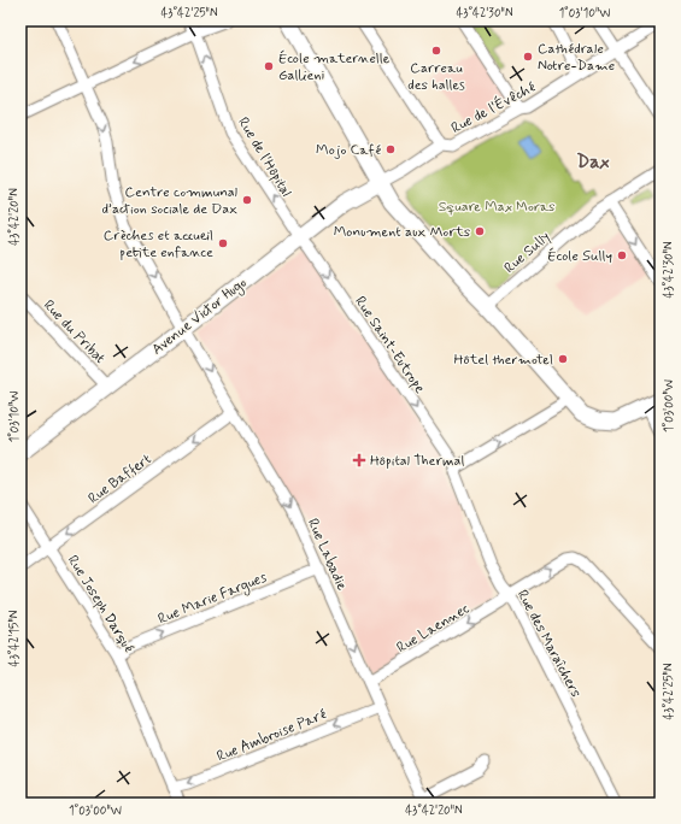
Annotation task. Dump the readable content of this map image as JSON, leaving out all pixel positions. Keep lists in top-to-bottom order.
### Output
{
  "streets": {
    "main road": ["Avenue Victor Hugo"],
    "street": [
      "Rue de l'Évêché",
      "Rue de l'Hôpital",
      "Rue Sully",
      "Rue du Pribat",
      "Rue Saint-Eutrope",
      "Rue Baffert",
      "Rue Labadie",
      "Rue Marie Fargues",
      "Rue Joseph Darqué",
      "Rue Laennec",
      "Rue des Maraîchers",
      "Rue Ambroise Paré"
    ]
  },
  "crossings": [
    ["Rue de l'Évêché", "Avenue Victor Hugo"],
    ["Rue de l'Hôpital", "Avenue Victor Hugo"],
    ["Rue de l'Hôpital", "Rue Saint-Eutrope"],
    ["Avenue Victor Hugo", "Rue du Pribat"],
    ["Avenue Victor Hugo", "Rue Saint-Eutrope"],
    ["Avenue Victor Hugo", "Rue Labadie"],
    ["Rue Saint-Eutrope", "Rue des Maraîchers"],
    ["Rue Baffert", "Rue Labadie"],
    ["Rue Baffert", "Rue Joseph Darqué"],
    ["Rue Labadie", "Rue Marie Fargues"],
    ["Rue Labadie", "Rue Laennec"],
    ["Rue Labadie", "Rue Ambroise Paré"],
    ["Rue Marie Fargues", "Rue Joseph Darqué"],
    ["Rue Joseph Darqué", "Rue Ambroise Paré"],
    ["Rue Laennec", "Rue des Maraîchers"]
  ],
  "one_way": [
    "Rue de l'Hôpital",
    "Rue Saint-Eutrope",
    "Rue Baffert",
    "Rue Labadie",
    "Rue Marie Fargues",
    "Rue Ambroise Paré"
  ],
  "districts": ["Dax"],
  "parks": ["Square Max Moras"],
  "places": {
    "other": [
      "Carreau des halles",
      "Cathédrale Notre-Dame",
      "École maternelle Gallieni",
      "Mojo Café",
      "Centre communal d’action sociale de Dax",
      "Monument aux Morts",
      "Crèches et accueil petite enfance",
      "École Sully",
      "Hôtel thermotel"
    ],
    "health": ["Hôpital Thermal"]
  },
  "coordinates": [
    "43°42'25\"N",
    "43°42'30\"N",
    "1°03'10\"W",
    "43°42'20\"N",
    "1°03'00\"W",
    "43°42'15\"N"
  ]
}
